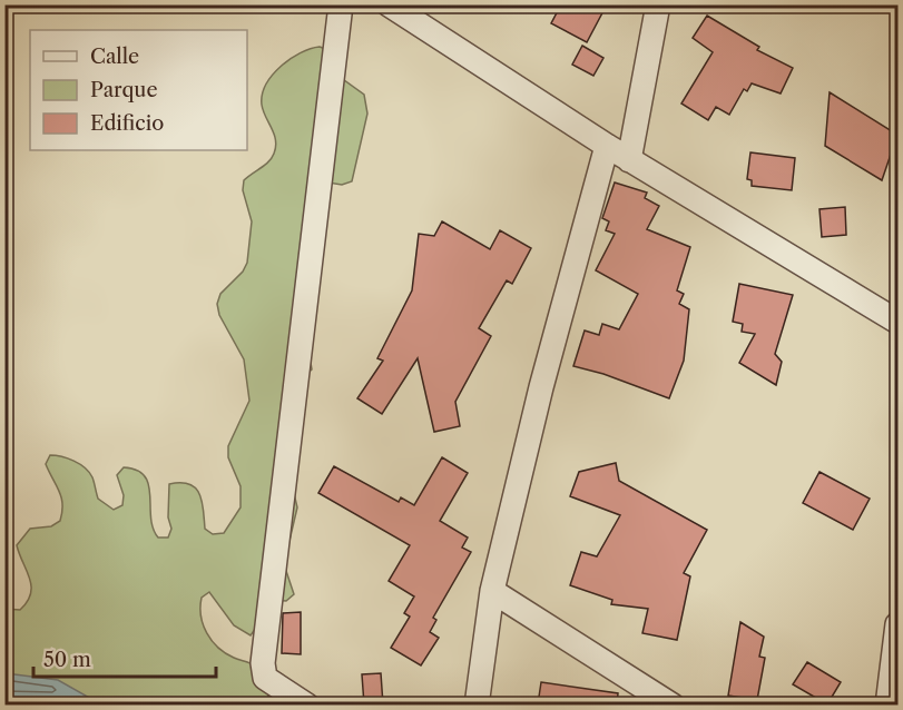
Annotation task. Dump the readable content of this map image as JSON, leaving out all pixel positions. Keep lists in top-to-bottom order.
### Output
{
  "legend": ["Calle", "Parque", "Edificio"],
  "scale_bar": "50 m"
}
